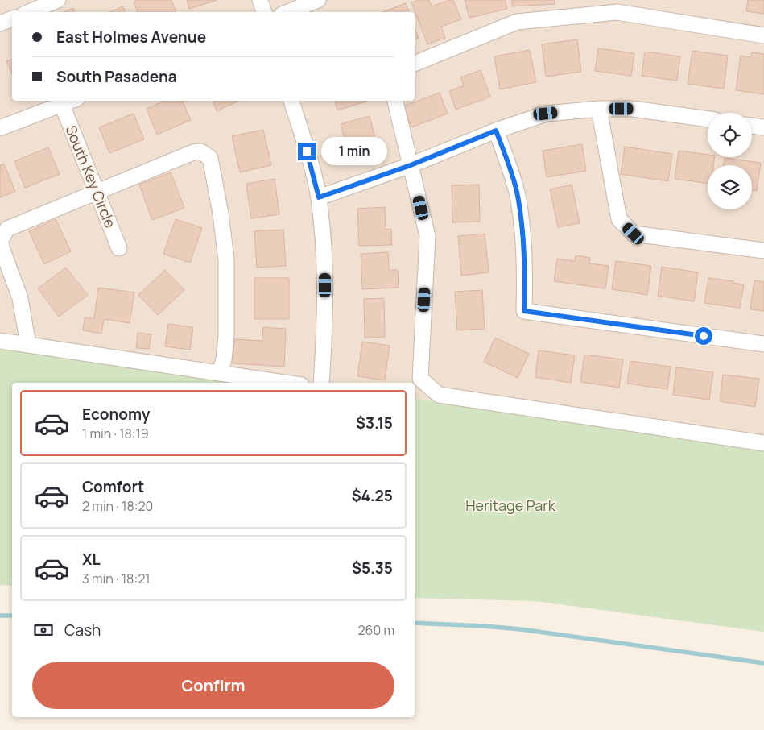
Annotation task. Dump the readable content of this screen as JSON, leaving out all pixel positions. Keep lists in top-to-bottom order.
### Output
{
  "streets": {
    "street": ["South Key Circle"]
  },
  "parks": ["Heritage Park"],
  "page": {
    "banner": ["East Holmes Avenue", "South Pasadena"],
    "bubble": "1 min",
    "list": [
      {
        "name": "Economy",
        "note": "1 min · 18:19",
        "value": "$3.15"
      },
      {
        "name": "Comfort",
        "note": "2 min · 18:20",
        "value": "$4.25"
      },
      {
        "name": "XL",
        "note": "3 min · 18:21",
        "value": "$5.35"
      }
    ],
    "pay": ["Cash", "260 m"],
    "buttons": "Confirm"
  }
}
